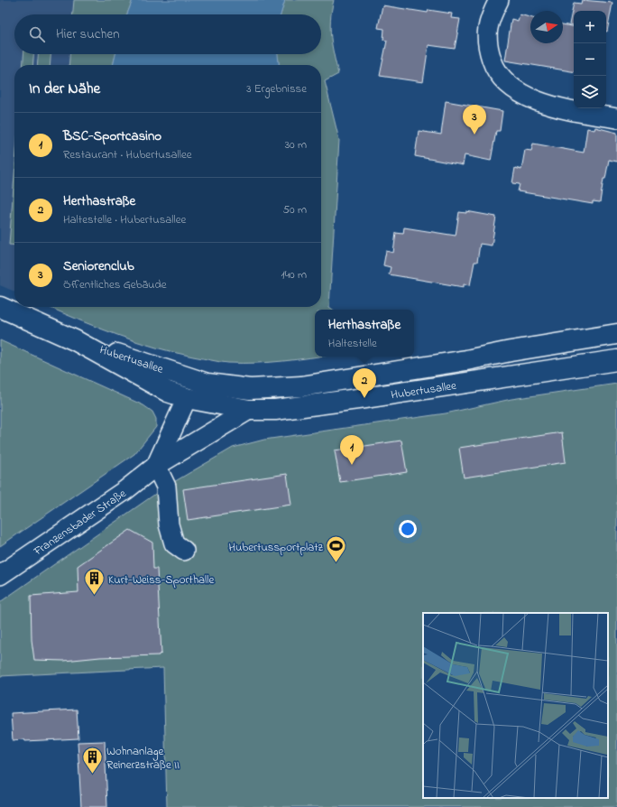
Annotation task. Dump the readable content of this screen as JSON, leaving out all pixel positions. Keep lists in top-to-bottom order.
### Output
{
  "streets": {
    "main road": ["Hubertusallee"],
    "street": ["Franzensbader Straße"]
  },
  "crossings": [
    ["Hubertusallee", "Franzensbader Straße"]
  ],
  "places": {
    "sports": ["Hubertussportplatz"],
    "building": ["Kurt-Weiss-Sporthalle", "Wohnanlage Reinerzstraße II"]
  },
  "north": "right",
  "page": {
    "map_buttons": ["+", "−"],
    "search": "Hier suchen",
    "heading": ["In der Nähe", "3 Ergebnisse"],
    "pins": ["3", "2", "1"],
    "list": [
      {
        "mark": "1",
        "name": "BSC-Sportcasino",
        "note": "Restaurant · Hubertusallee",
        "value": "30 m"
      },
      {
        "mark": "2",
        "name": "Herthastraße",
        "note": "Haltestelle · Hubertusallee",
        "value": "50 m"
      },
      {
        "mark": "3",
        "name": "Seniorenclub",
        "note": "Öffentliches Gebäude",
        "value": "140 m"
      }
    ],
    "popup": ["Herthastraße", "Haltestelle"]
  }
}
